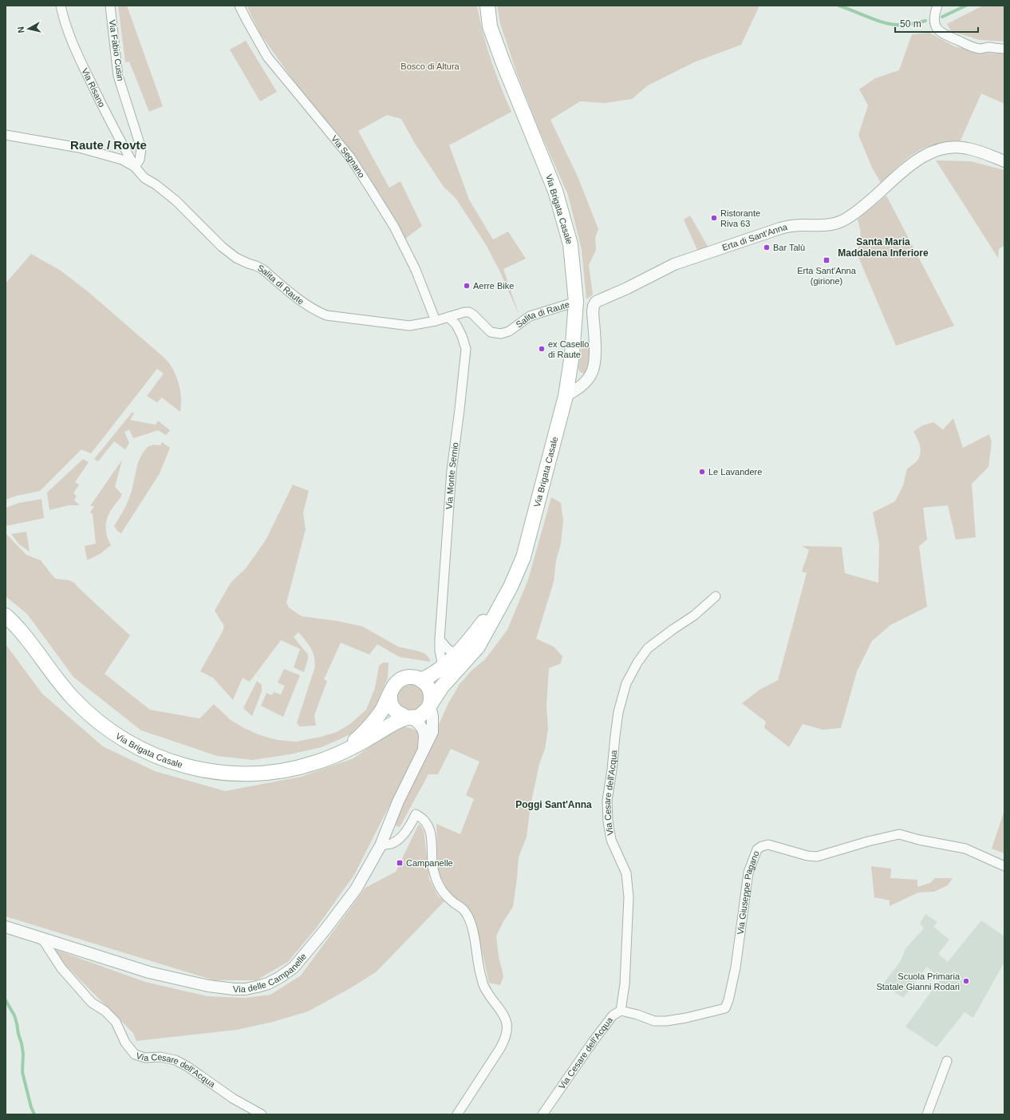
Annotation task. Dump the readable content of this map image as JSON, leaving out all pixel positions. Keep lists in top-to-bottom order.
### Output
{
  "streets": {
    "main road": ["Via Brigata Casale"],
    "street": [
      "Via Fabio Cusin",
      "Via Risano",
      "Via Segnano",
      "Erta di Sant'Anna",
      "Salita di Raute",
      "Via Monte Sernio",
      "Via Cesare dell'Acqua",
      "Via Giuseppe Pagano",
      "Via delle Campanelle"
    ]
  },
  "crossings": [
    ["Via Fabio Cusin", "Via Risano"],
    ["Via Fabio Cusin", "Salita di Raute"],
    ["Via Risano", "Salita di Raute"],
    ["Via Segnano", "Salita di Raute"],
    ["Via Brigata Casale", "Erta di Sant'Anna"],
    ["Via Brigata Casale", "Salita di Raute"],
    ["Via Brigata Casale", "Via Monte Sernio"],
    ["Via Brigata Casale", "Via delle Campanelle"],
    ["Salita di Raute", "Via Monte Sernio"],
    ["Via Cesare dell'Acqua", "Via Giuseppe Pagano"],
    ["Via Cesare dell'Acqua", "Via delle Campanelle"]
  ],
  "districts": ["Raute / Rovte", "Santa Maria Maddalena Inferiore", "Poggi Sant'Anna"],
  "parks": ["Bosco di Altura"],
  "places": {
    "other": [
      "Ristorante Riva 63",
      "Bar Talù",
      "Aerre Bike",
      "ex Casello di Raute",
      "Le Lavandere",
      "Scuola Primaria Statale Gianni Rodari"
    ],
    "transit": ["Erta Sant'Anna (girione)", "Campanelle"]
  },
  "scale_bar": "50 m",
  "north": "left"
}
